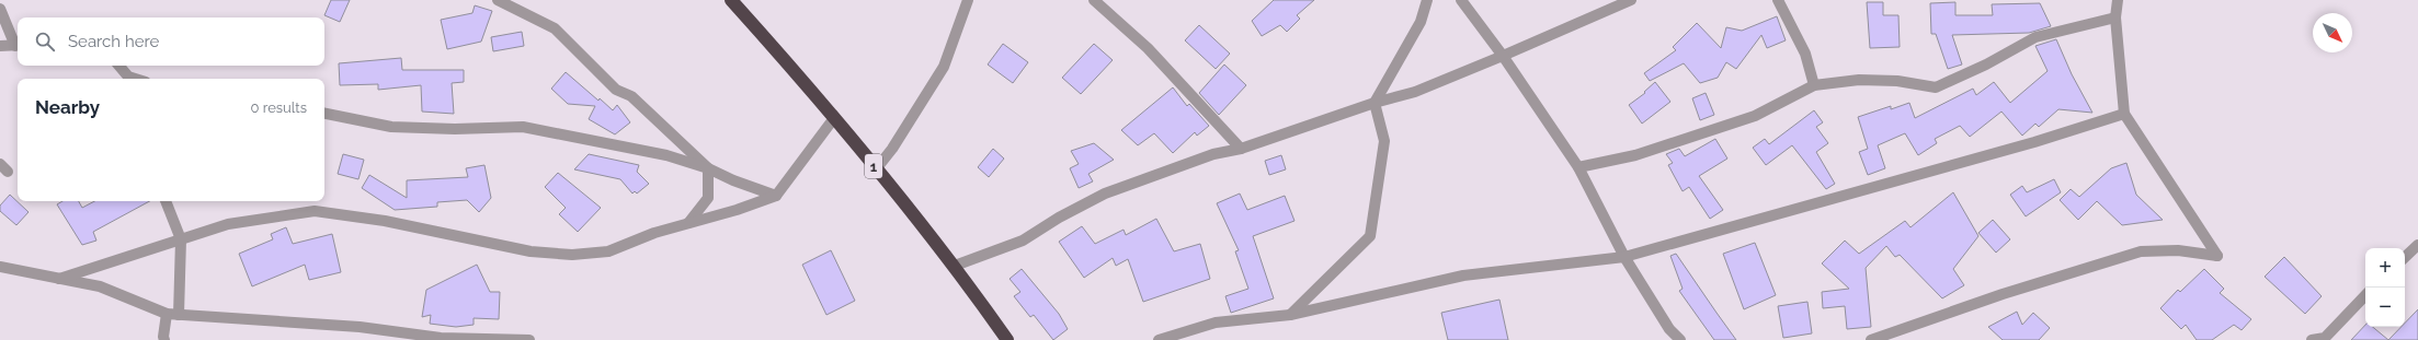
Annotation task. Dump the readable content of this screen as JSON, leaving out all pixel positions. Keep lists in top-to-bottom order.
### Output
{
  "streets": {
    "highway": ["1"]
  },
  "north": "bottom right",
  "page": {
    "search": "Search here",
    "heading": ["Nearby", "0 results"],
    "map_buttons": ["+", "−"]
  }
}
